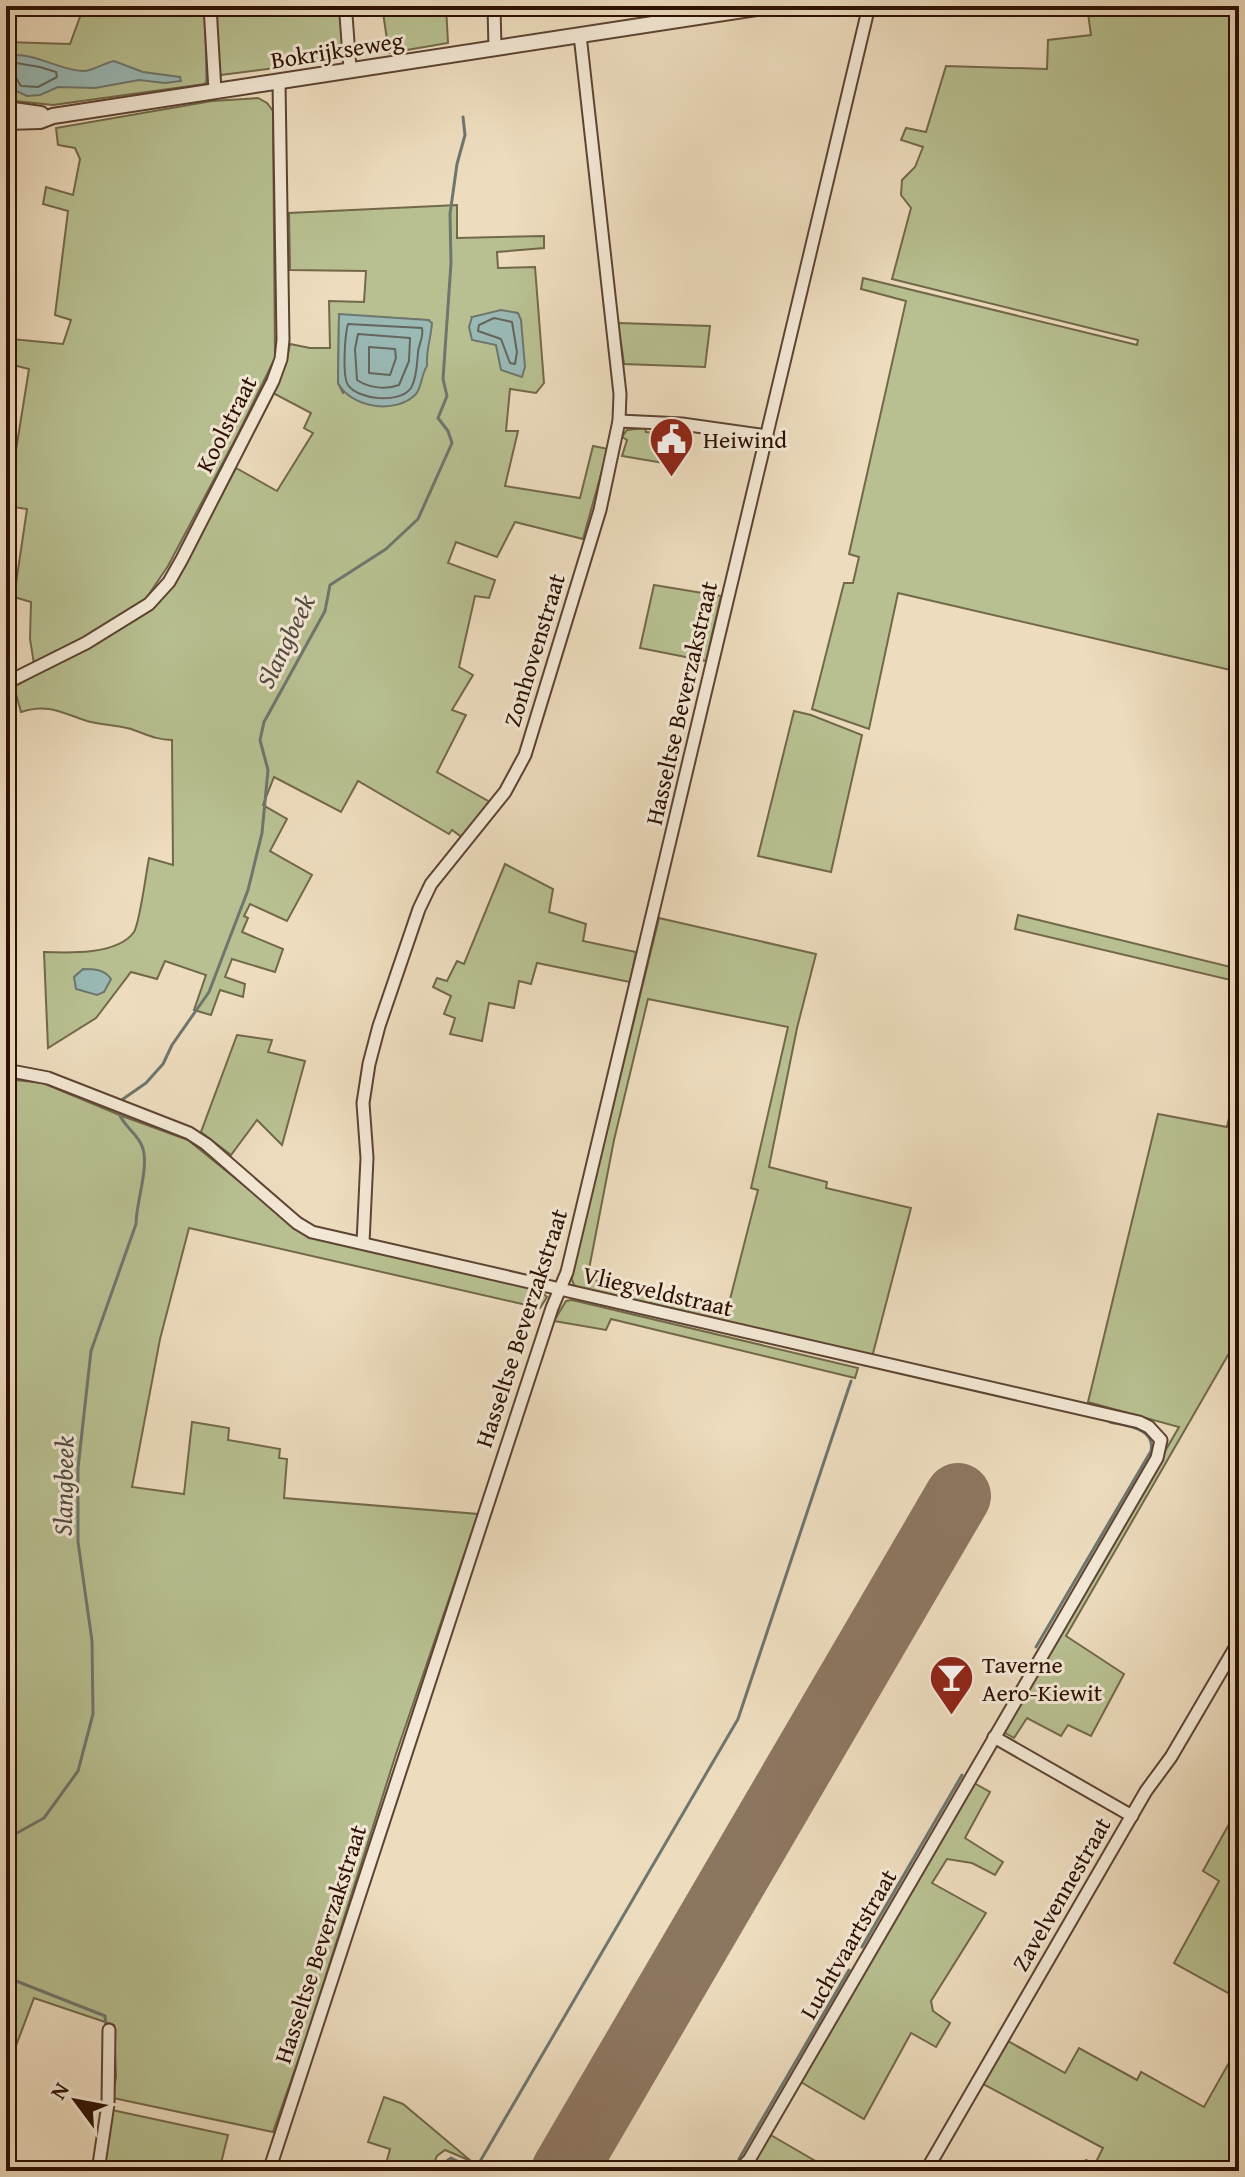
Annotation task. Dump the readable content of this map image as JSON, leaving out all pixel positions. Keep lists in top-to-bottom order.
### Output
{
  "streets": {
    "street": [
      "Bokrijkseweg",
      "Koolstraat",
      "Zonhovenstraat",
      "Hasseltse Beverzakstraat",
      "Vliegveldstraat",
      "Zavelvennestraat",
      "Luchtvaartstraat"
    ]
  },
  "crossings": [
    ["Bokrijkseweg", "Koolstraat"],
    ["Bokrijkseweg", "Zonhovenstraat"],
    ["Zonhovenstraat", "Vliegveldstraat"],
    ["Hasseltse Beverzakstraat", "Vliegveldstraat"],
    ["Vliegveldstraat", "Luchtvaartstraat"]
  ],
  "water": ["Slangbeek"],
  "places": {
    "public building": ["Heiwind"],
    "bar": ["Taverne Aero-Kiewit"]
  },
  "north": "top left"
}
